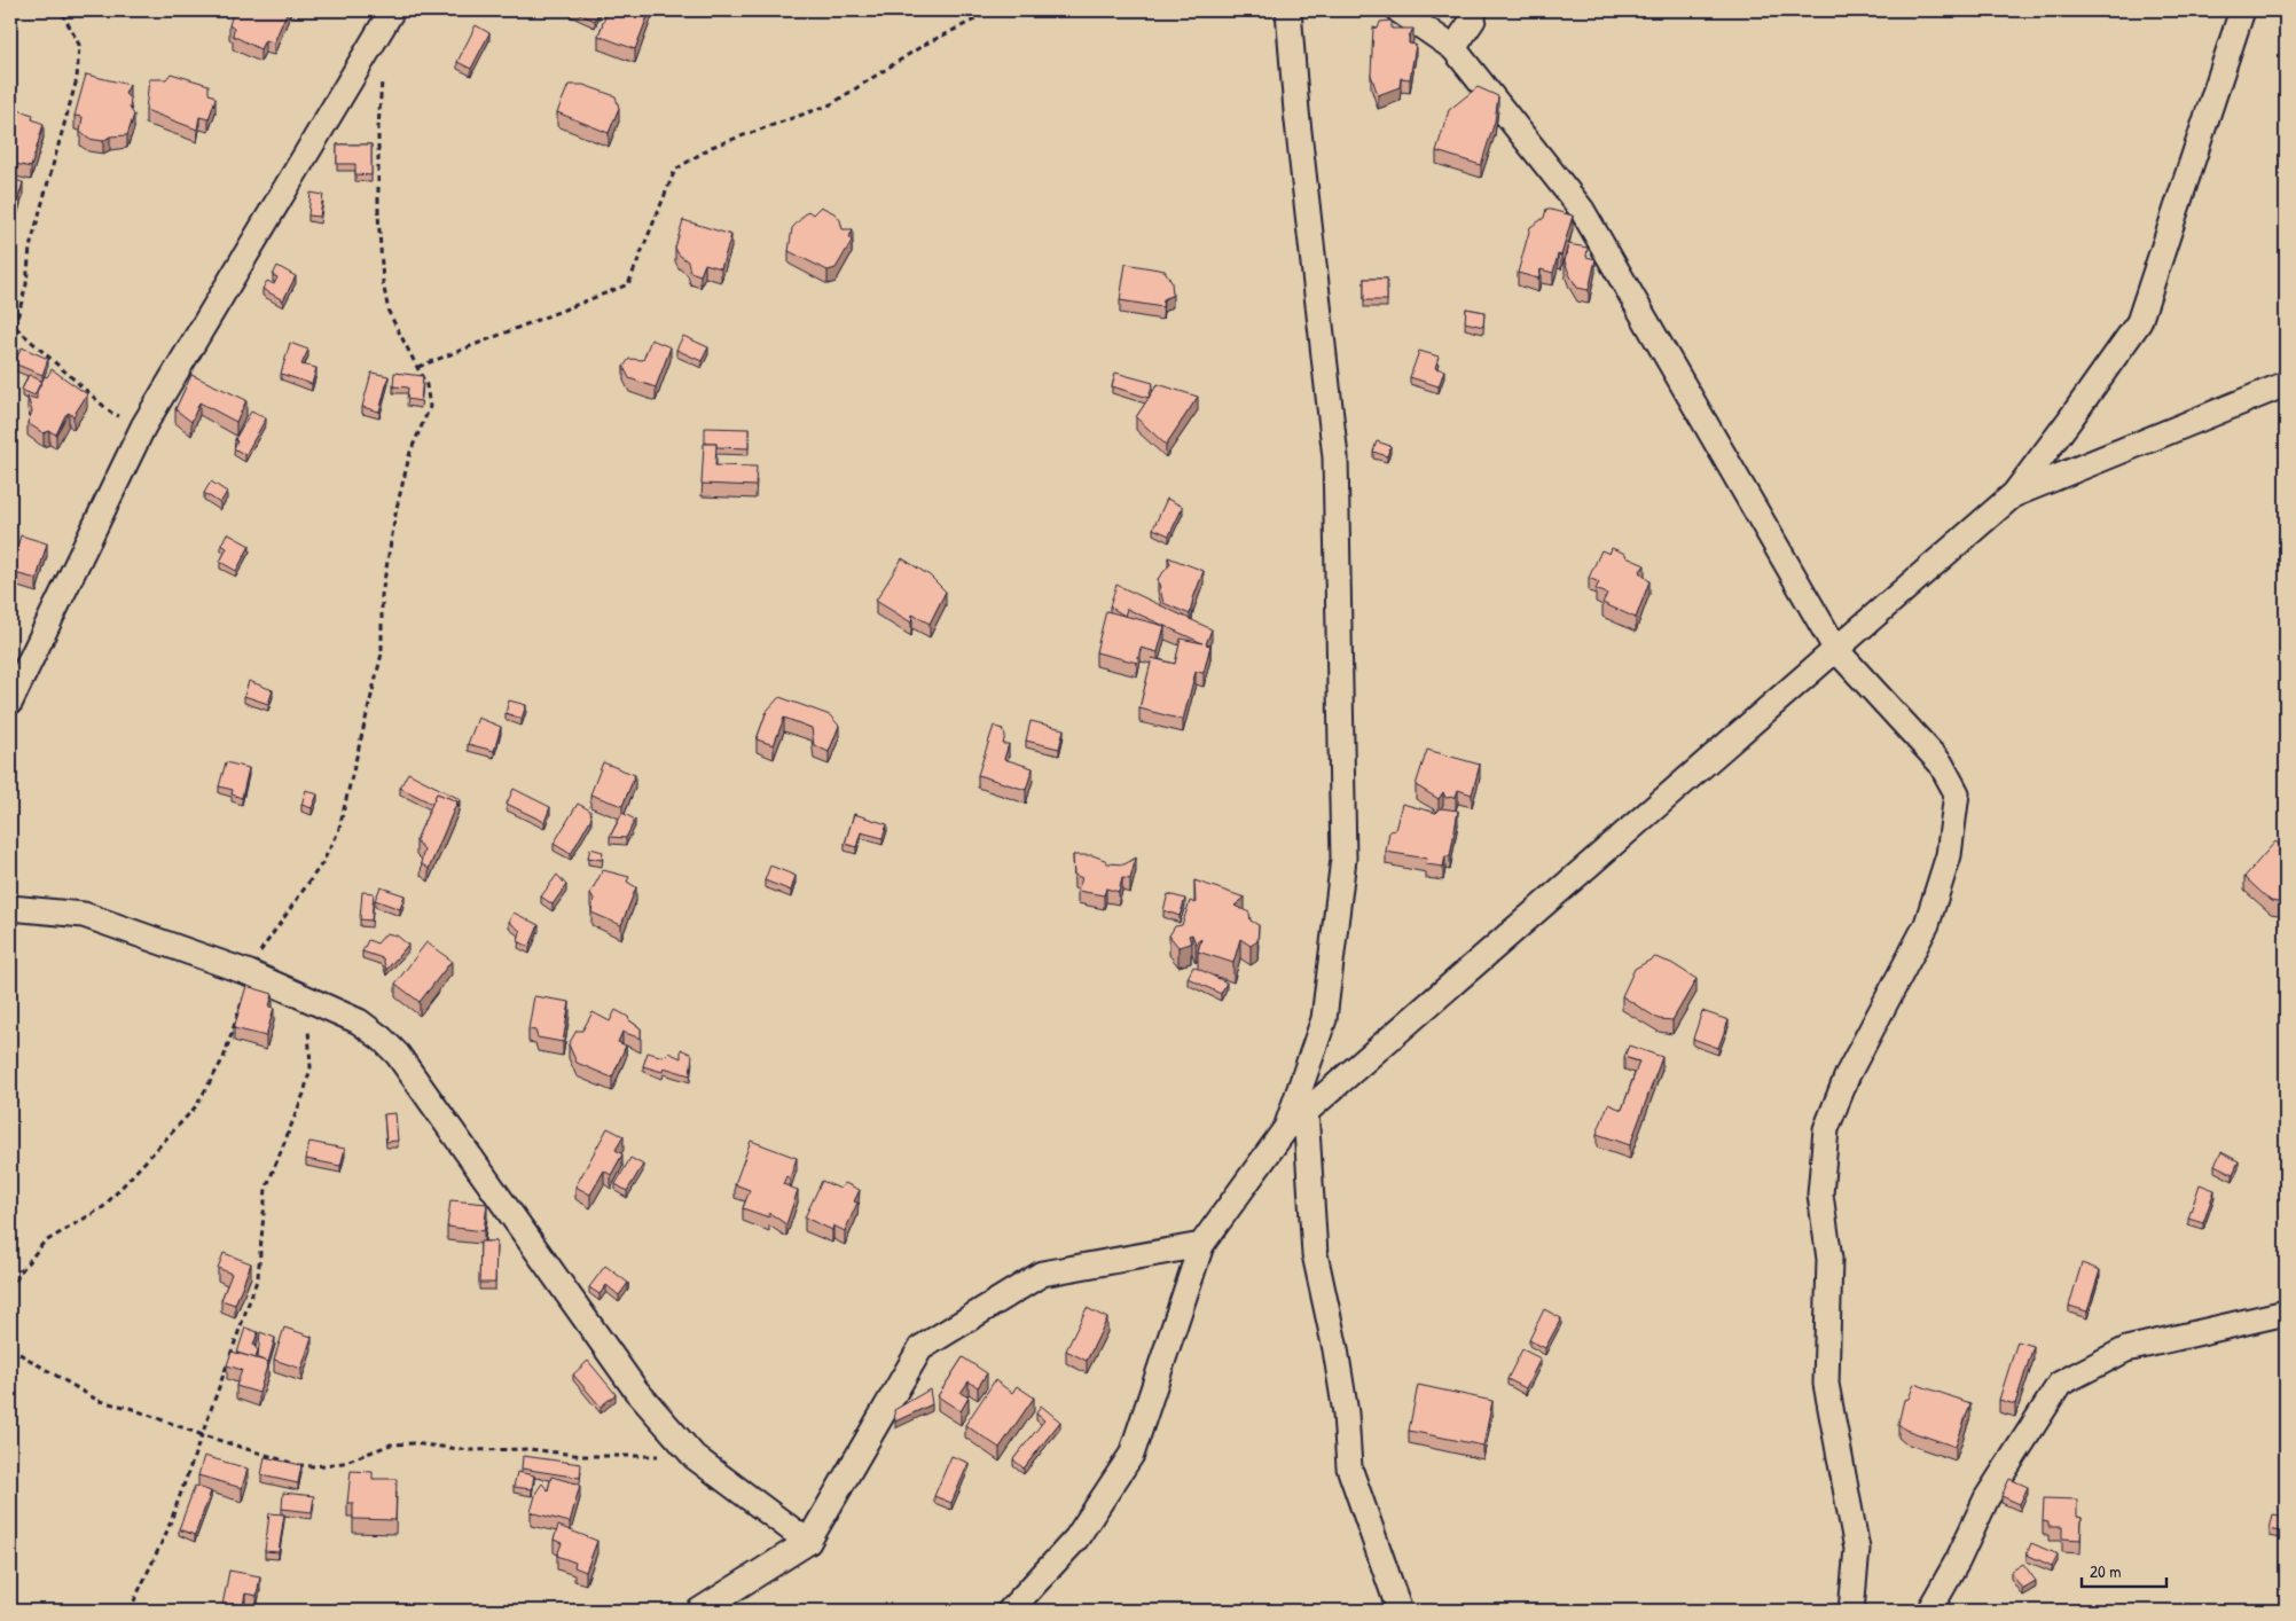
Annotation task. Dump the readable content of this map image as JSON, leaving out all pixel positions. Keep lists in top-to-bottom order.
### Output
{
  "scale_bar": "20 m"
}
